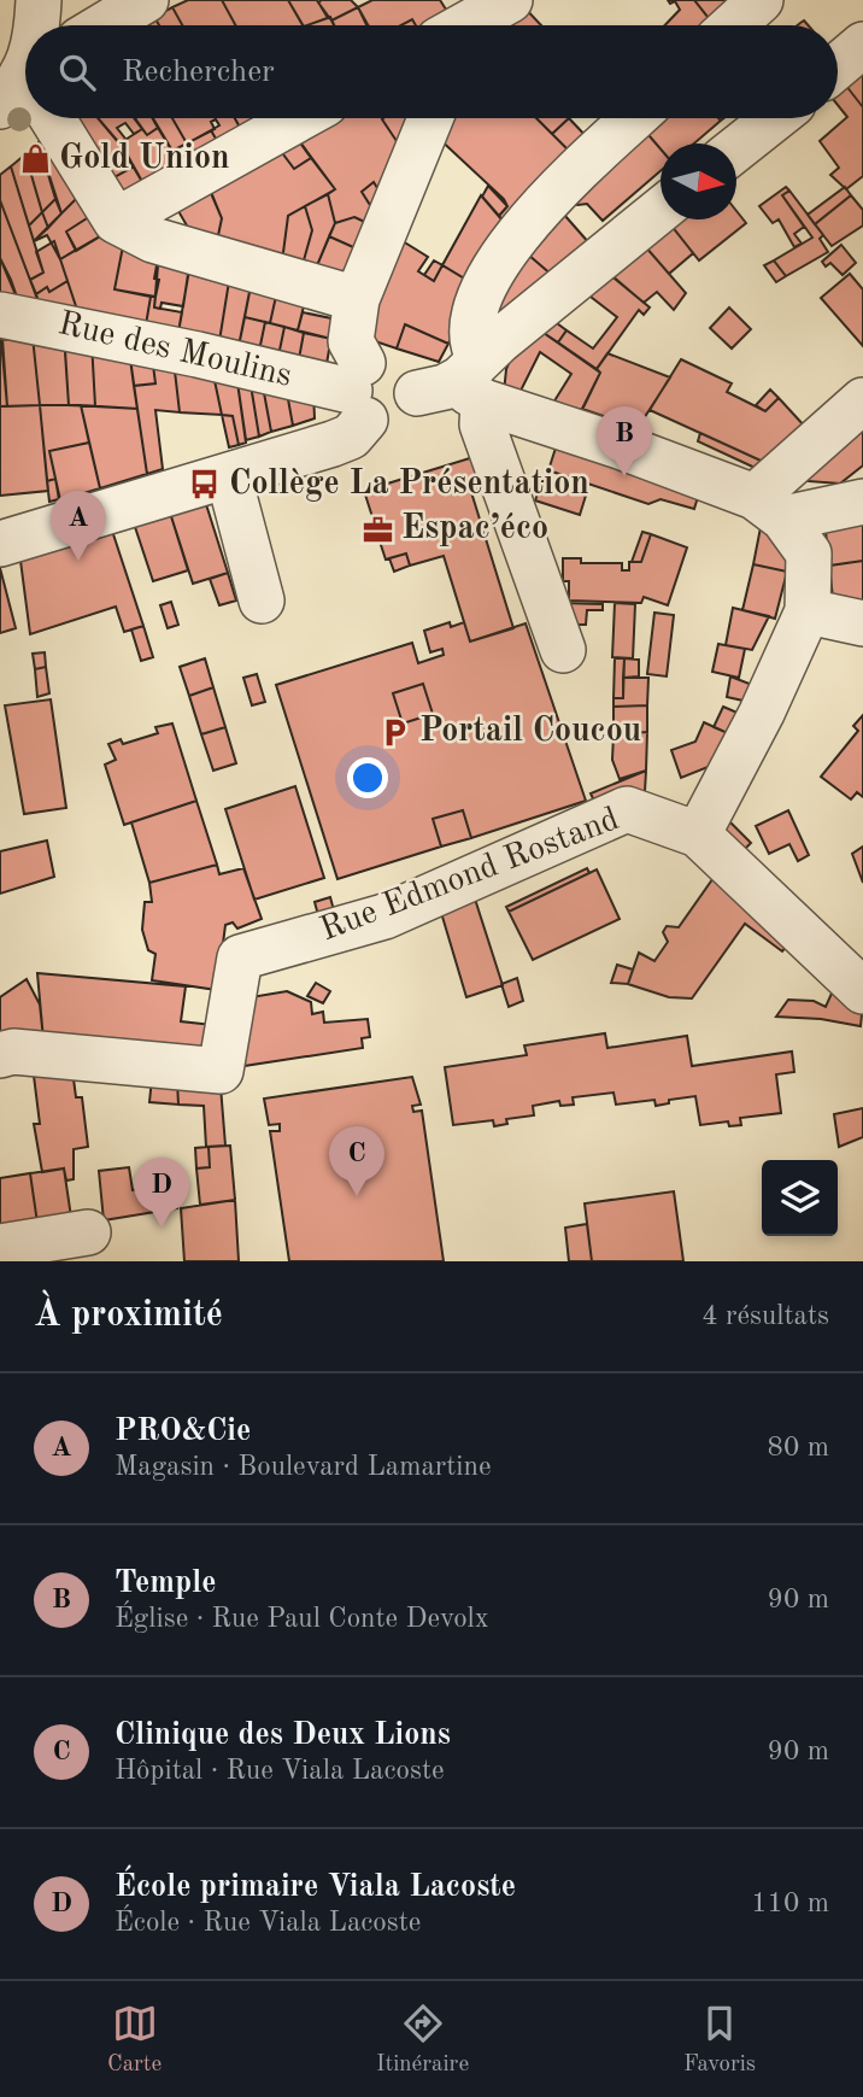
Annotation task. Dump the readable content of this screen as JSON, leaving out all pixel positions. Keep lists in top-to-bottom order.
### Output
{
  "streets": {
    "street": ["Rue des Moulins", "Rue Edmond Rostand"]
  },
  "places": {
    "shop": ["Gold Union"],
    "bus stop": ["Collège La Présentation"],
    "office": ["Espac’éco"],
    "parking": ["Portail Coucou"]
  },
  "north": "right",
  "page": {
    "search": "Rechercher",
    "pins": [
      "B",
      "A",
      "C",
      "D"
    ],
    "heading": ["À proximité", "4 résultats"],
    "list": [
      {
        "mark": "A",
        "name": "PRO&Cie",
        "note": "Magasin · Boulevard Lamartine",
        "value": "80 m"
      },
      {
        "mark": "B",
        "name": "Temple",
        "note": "Église · Rue Paul Conte Devolx",
        "value": "90 m"
      },
      {
        "mark": "C",
        "name": "Clinique des Deux Lions",
        "note": "Hôpital · Rue Viala Lacoste",
        "value": "90 m"
      },
      {
        "mark": "D",
        "name": "École primaire Viala Lacoste",
        "note": "École · Rue Viala Lacoste",
        "value": "110 m"
      }
    ],
    "nav": ["Carte", "Itinéraire", "Favoris"]
  }
}
